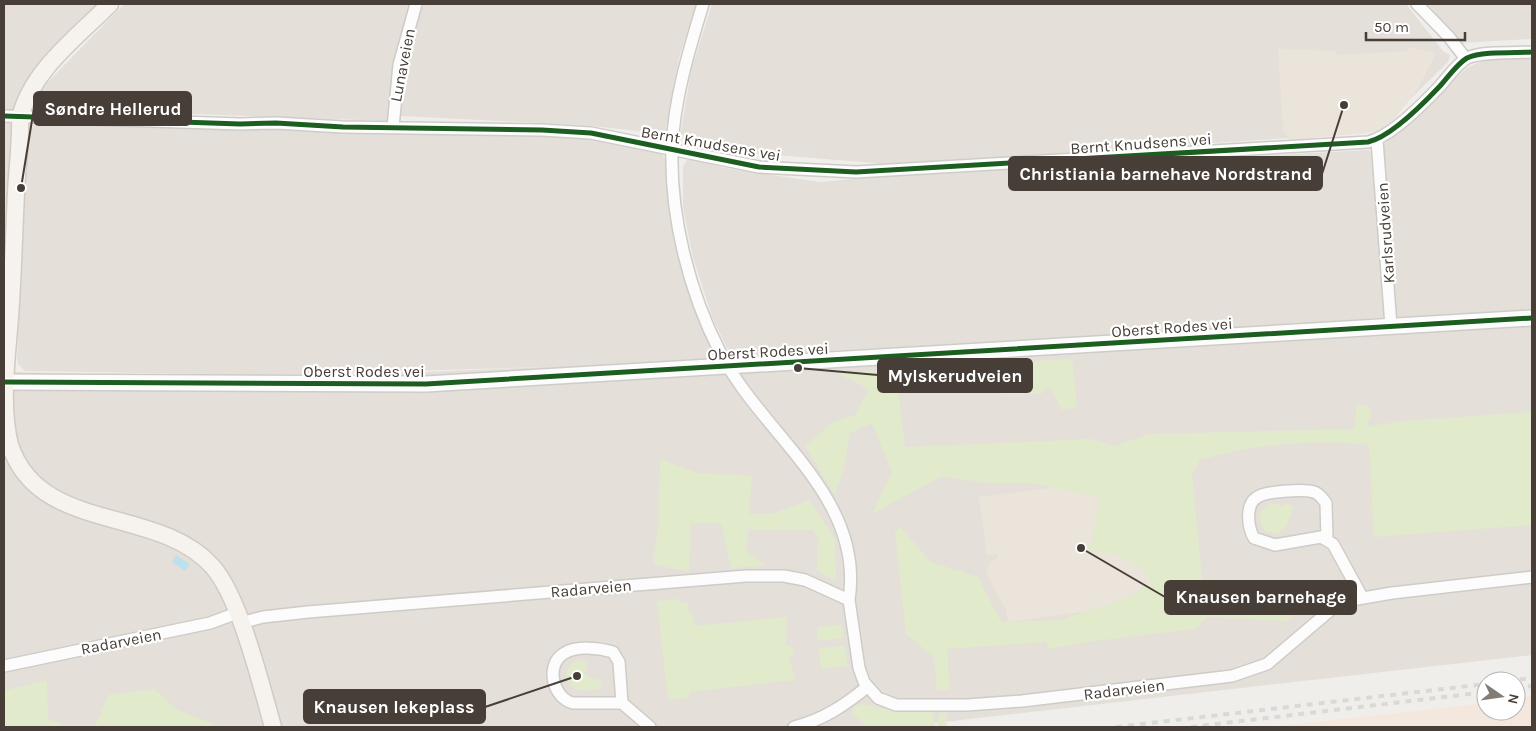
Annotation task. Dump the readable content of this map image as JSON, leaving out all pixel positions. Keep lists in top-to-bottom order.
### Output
{
  "streets": {
    "street": [
      "Lunaveien",
      "Bernt Knudsens vei",
      "Karlsrudveien",
      "Oberst Rodes vei",
      "Radarveien"
    ]
  },
  "crossings": [
    ["Lunaveien", "Bernt Knudsens vei"],
    ["Bernt Knudsens vei", "Karlsrudveien"],
    ["Karlsrudveien", "Oberst Rodes vei"]
  ],
  "places": [
    "Christiania barnehave Nordstrand",
    "Søndre Hellerud",
    "Mylskerudveien",
    "Knausen barnehage",
    "Knausen lekeplass"
  ],
  "scale_bar": "50 m",
  "north": "right"
}
